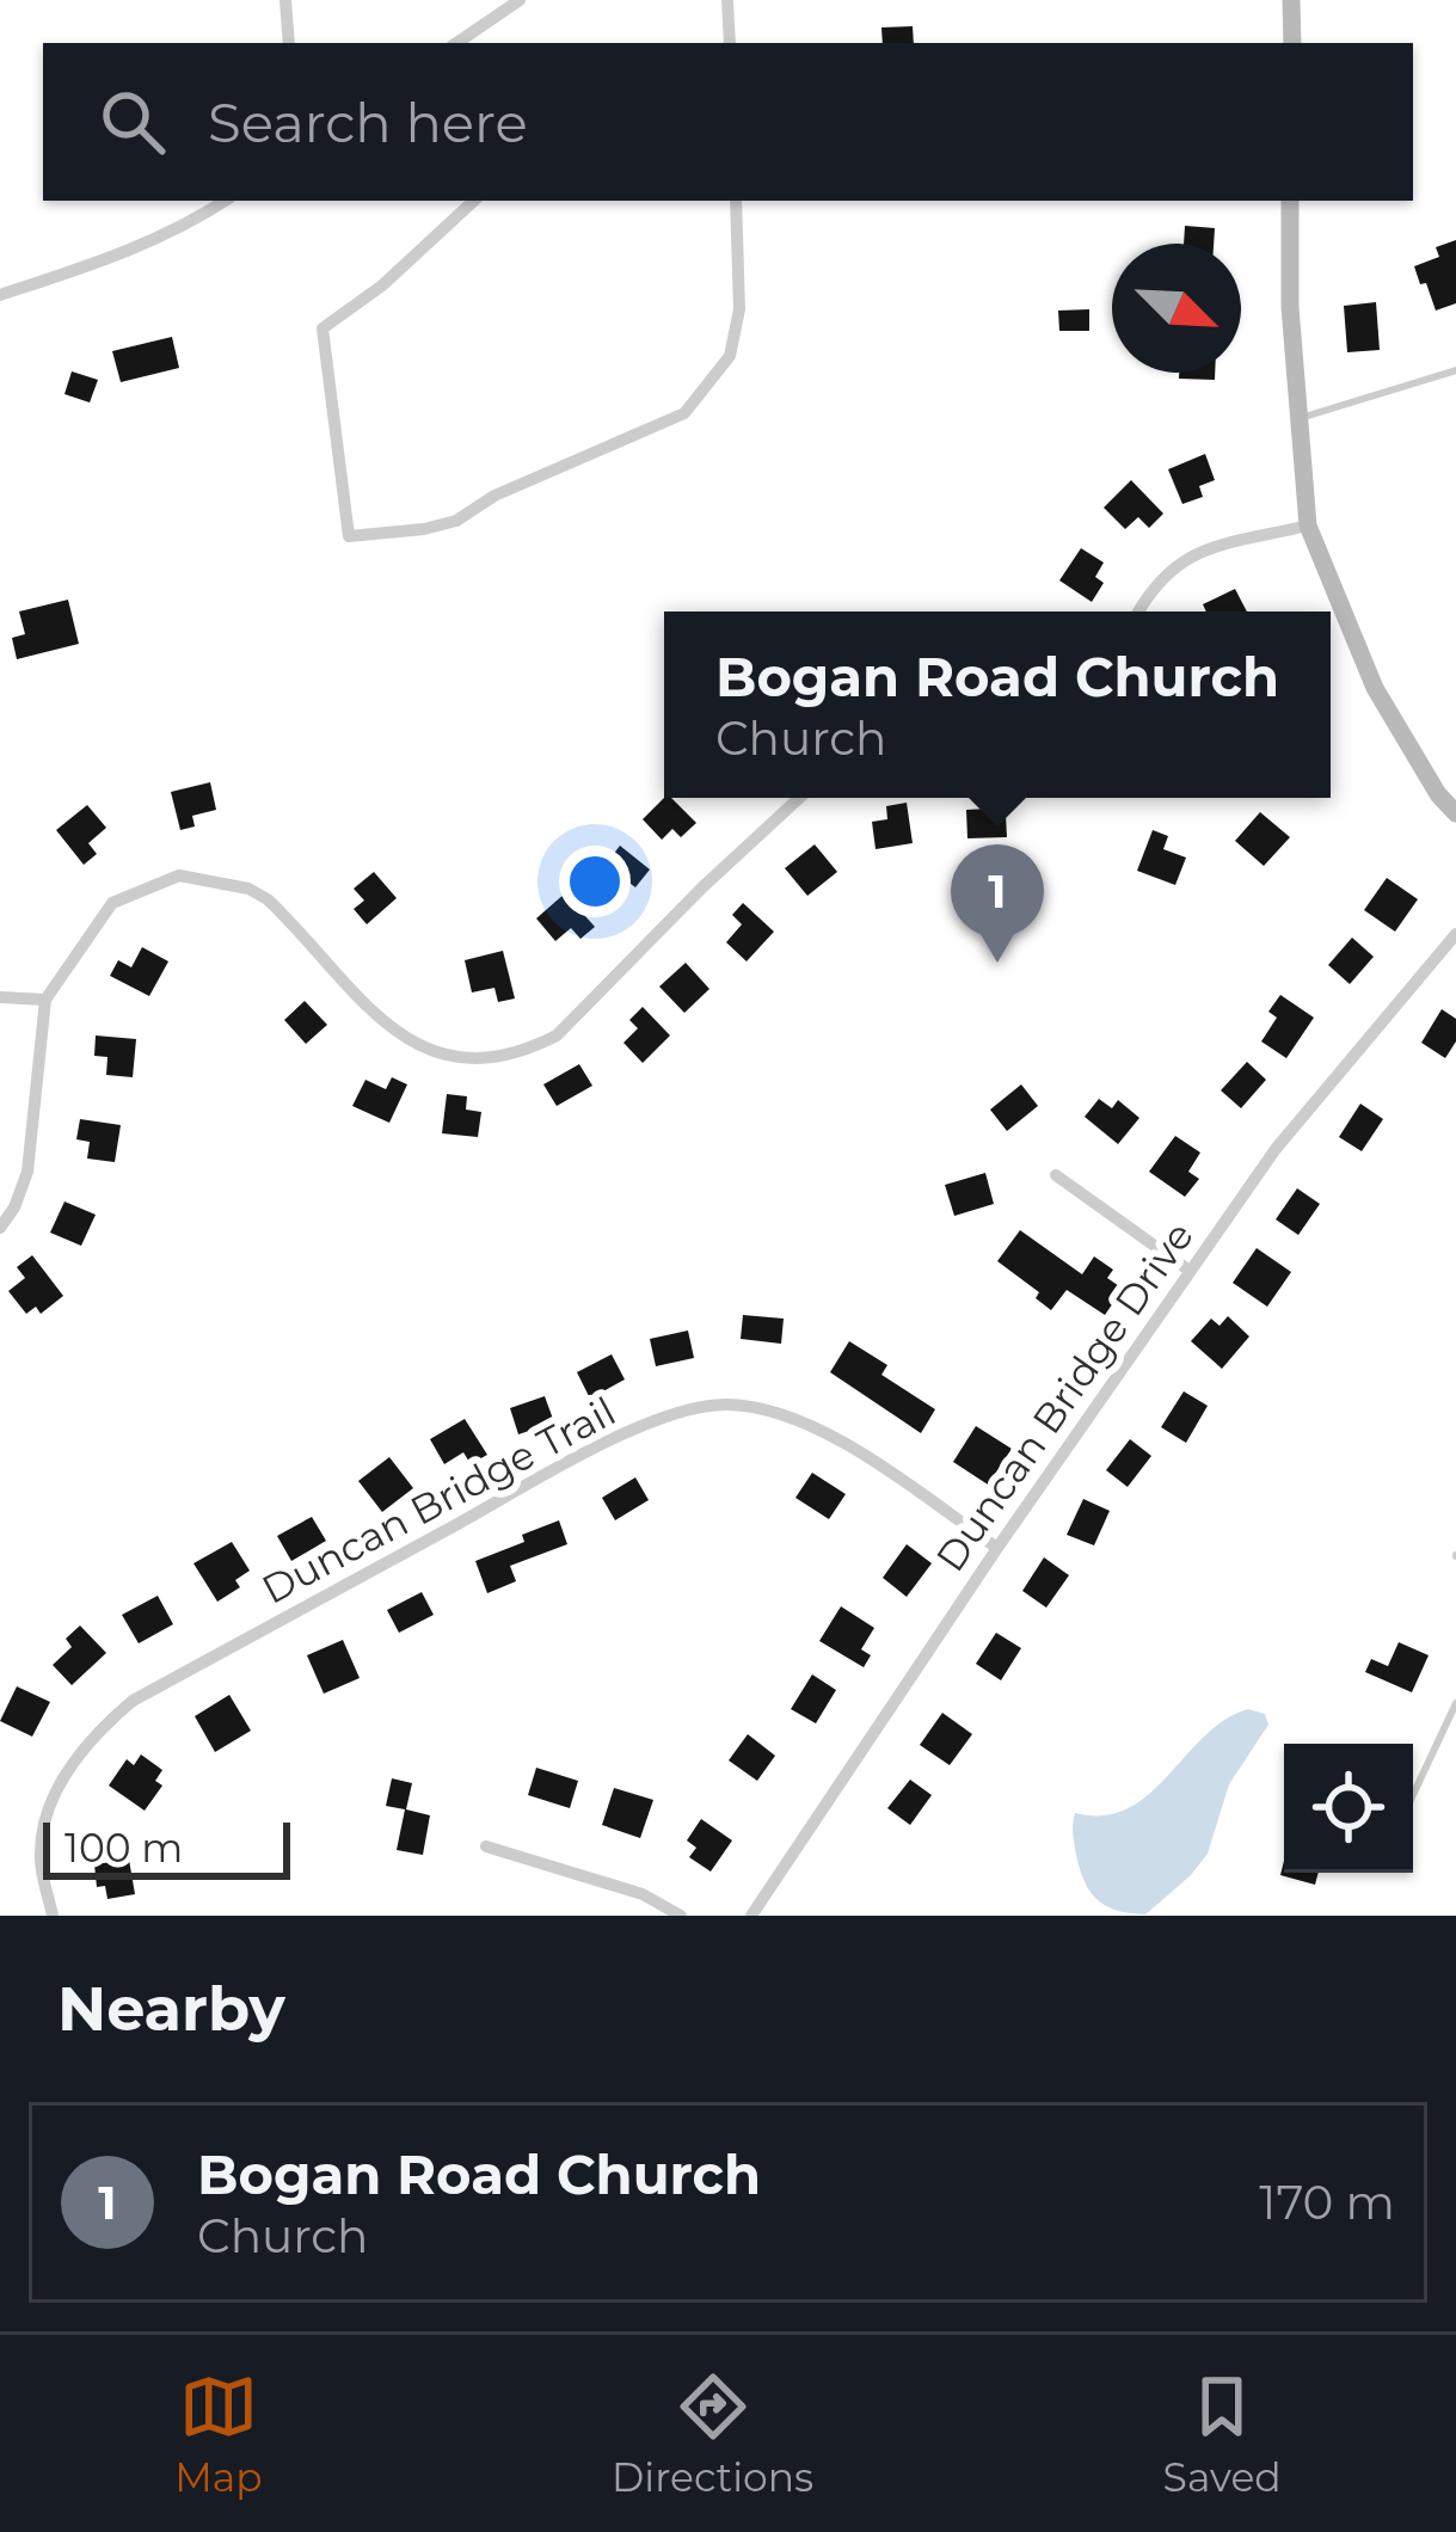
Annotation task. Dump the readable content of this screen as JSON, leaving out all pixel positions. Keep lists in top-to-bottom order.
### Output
{
  "streets": {
    "street": ["Duncan Bridge Drive", "Duncan Bridge Trail"]
  },
  "crossings": [
    ["Duncan Bridge Drive", "Duncan Bridge Trail"]
  ],
  "scale_bar": "100 m",
  "north": "bottom right",
  "page": {
    "search": "Search here",
    "popup": ["Bogan Road Church", "Church"],
    "pins": "1",
    "scale": "100 m",
    "heading": "Nearby",
    "list": [
      {
        "mark": "1",
        "name": "Bogan Road Church",
        "note": "Church",
        "value": "170 m"
      }
    ],
    "nav": ["Map", "Directions", "Saved"]
  }
}
